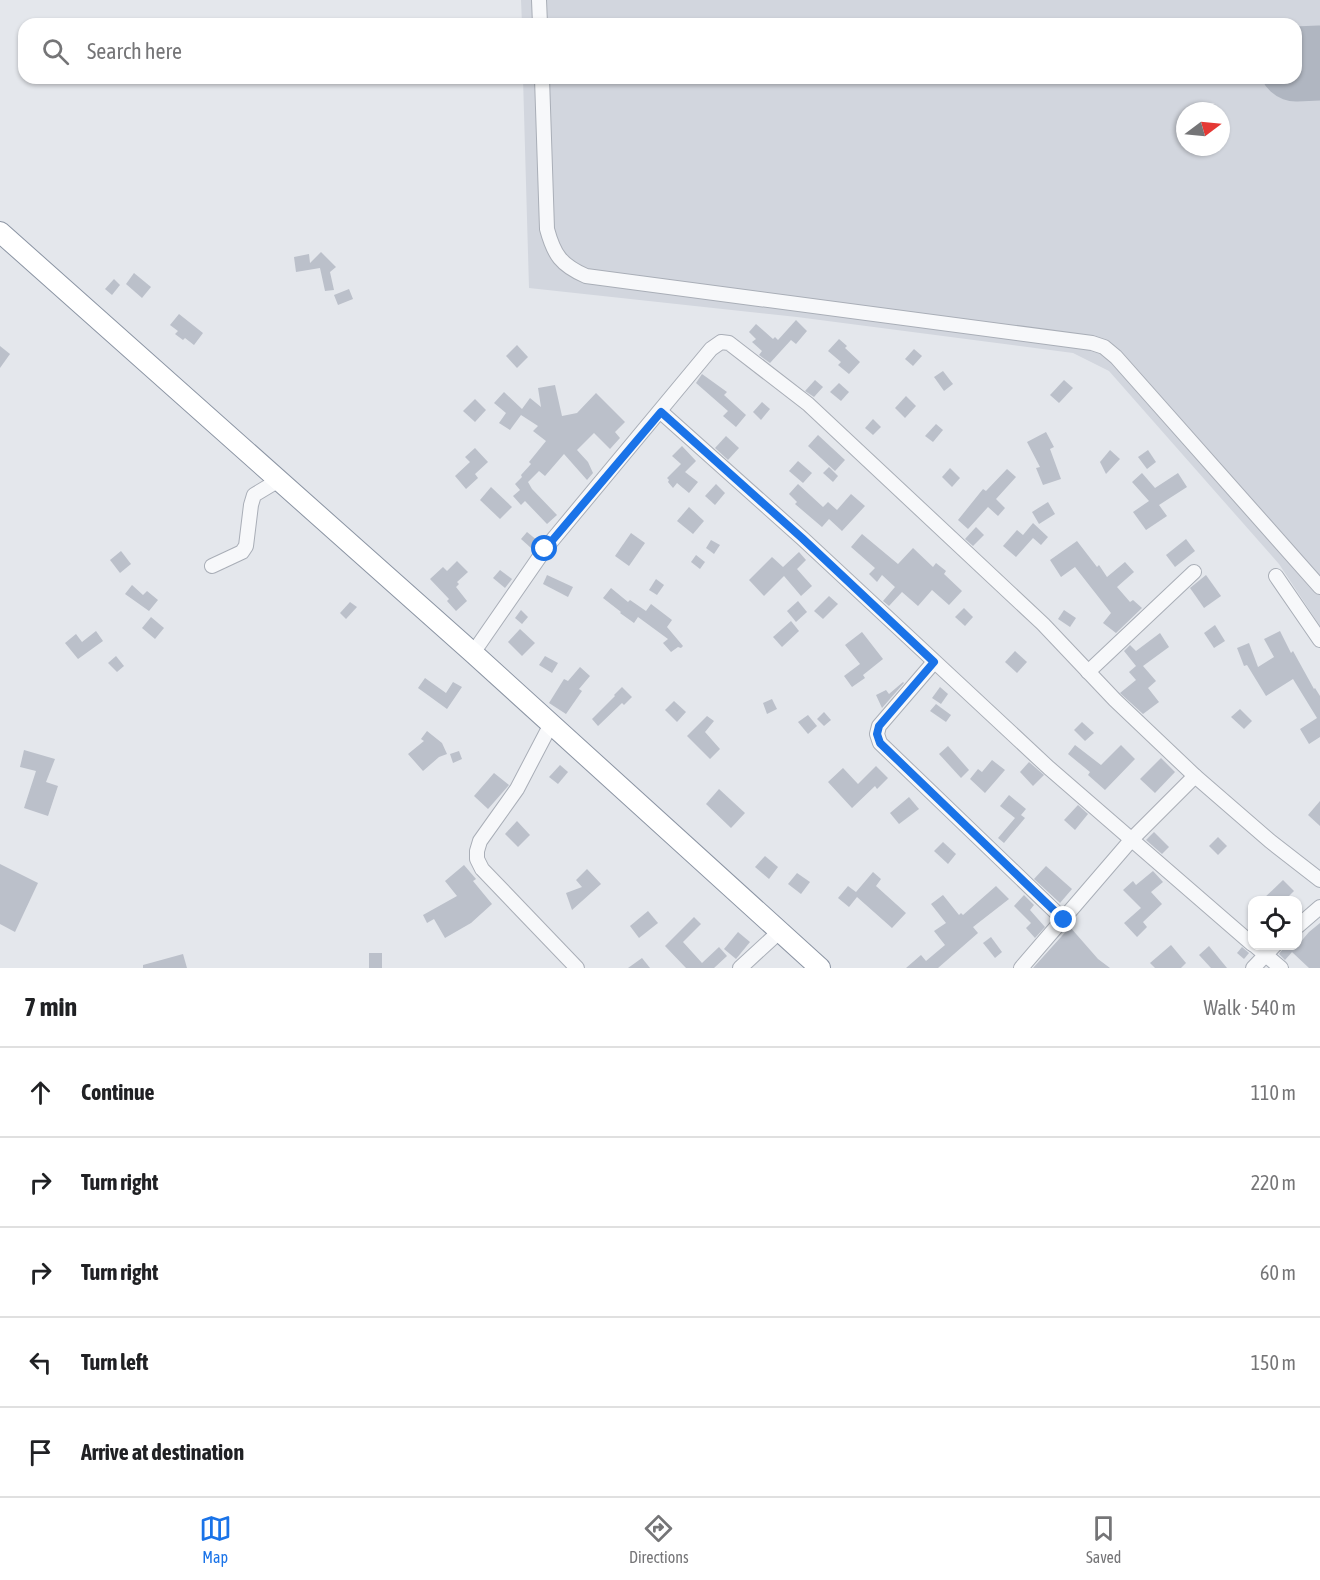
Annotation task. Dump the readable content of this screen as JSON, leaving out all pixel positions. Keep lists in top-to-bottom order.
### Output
{
  "north": "right",
  "page": {
    "search": "Search here",
    "heading": ["7 min", "Walk · 540 m"],
    "list": [
      ["Continue", "110 m"],
      ["Turn right", "220 m"],
      ["Turn right", "60 m"],
      ["Turn left", "150 m"],
      "Arrive at destination"
    ],
    "nav": ["Map", "Directions", "Saved"]
  }
}
